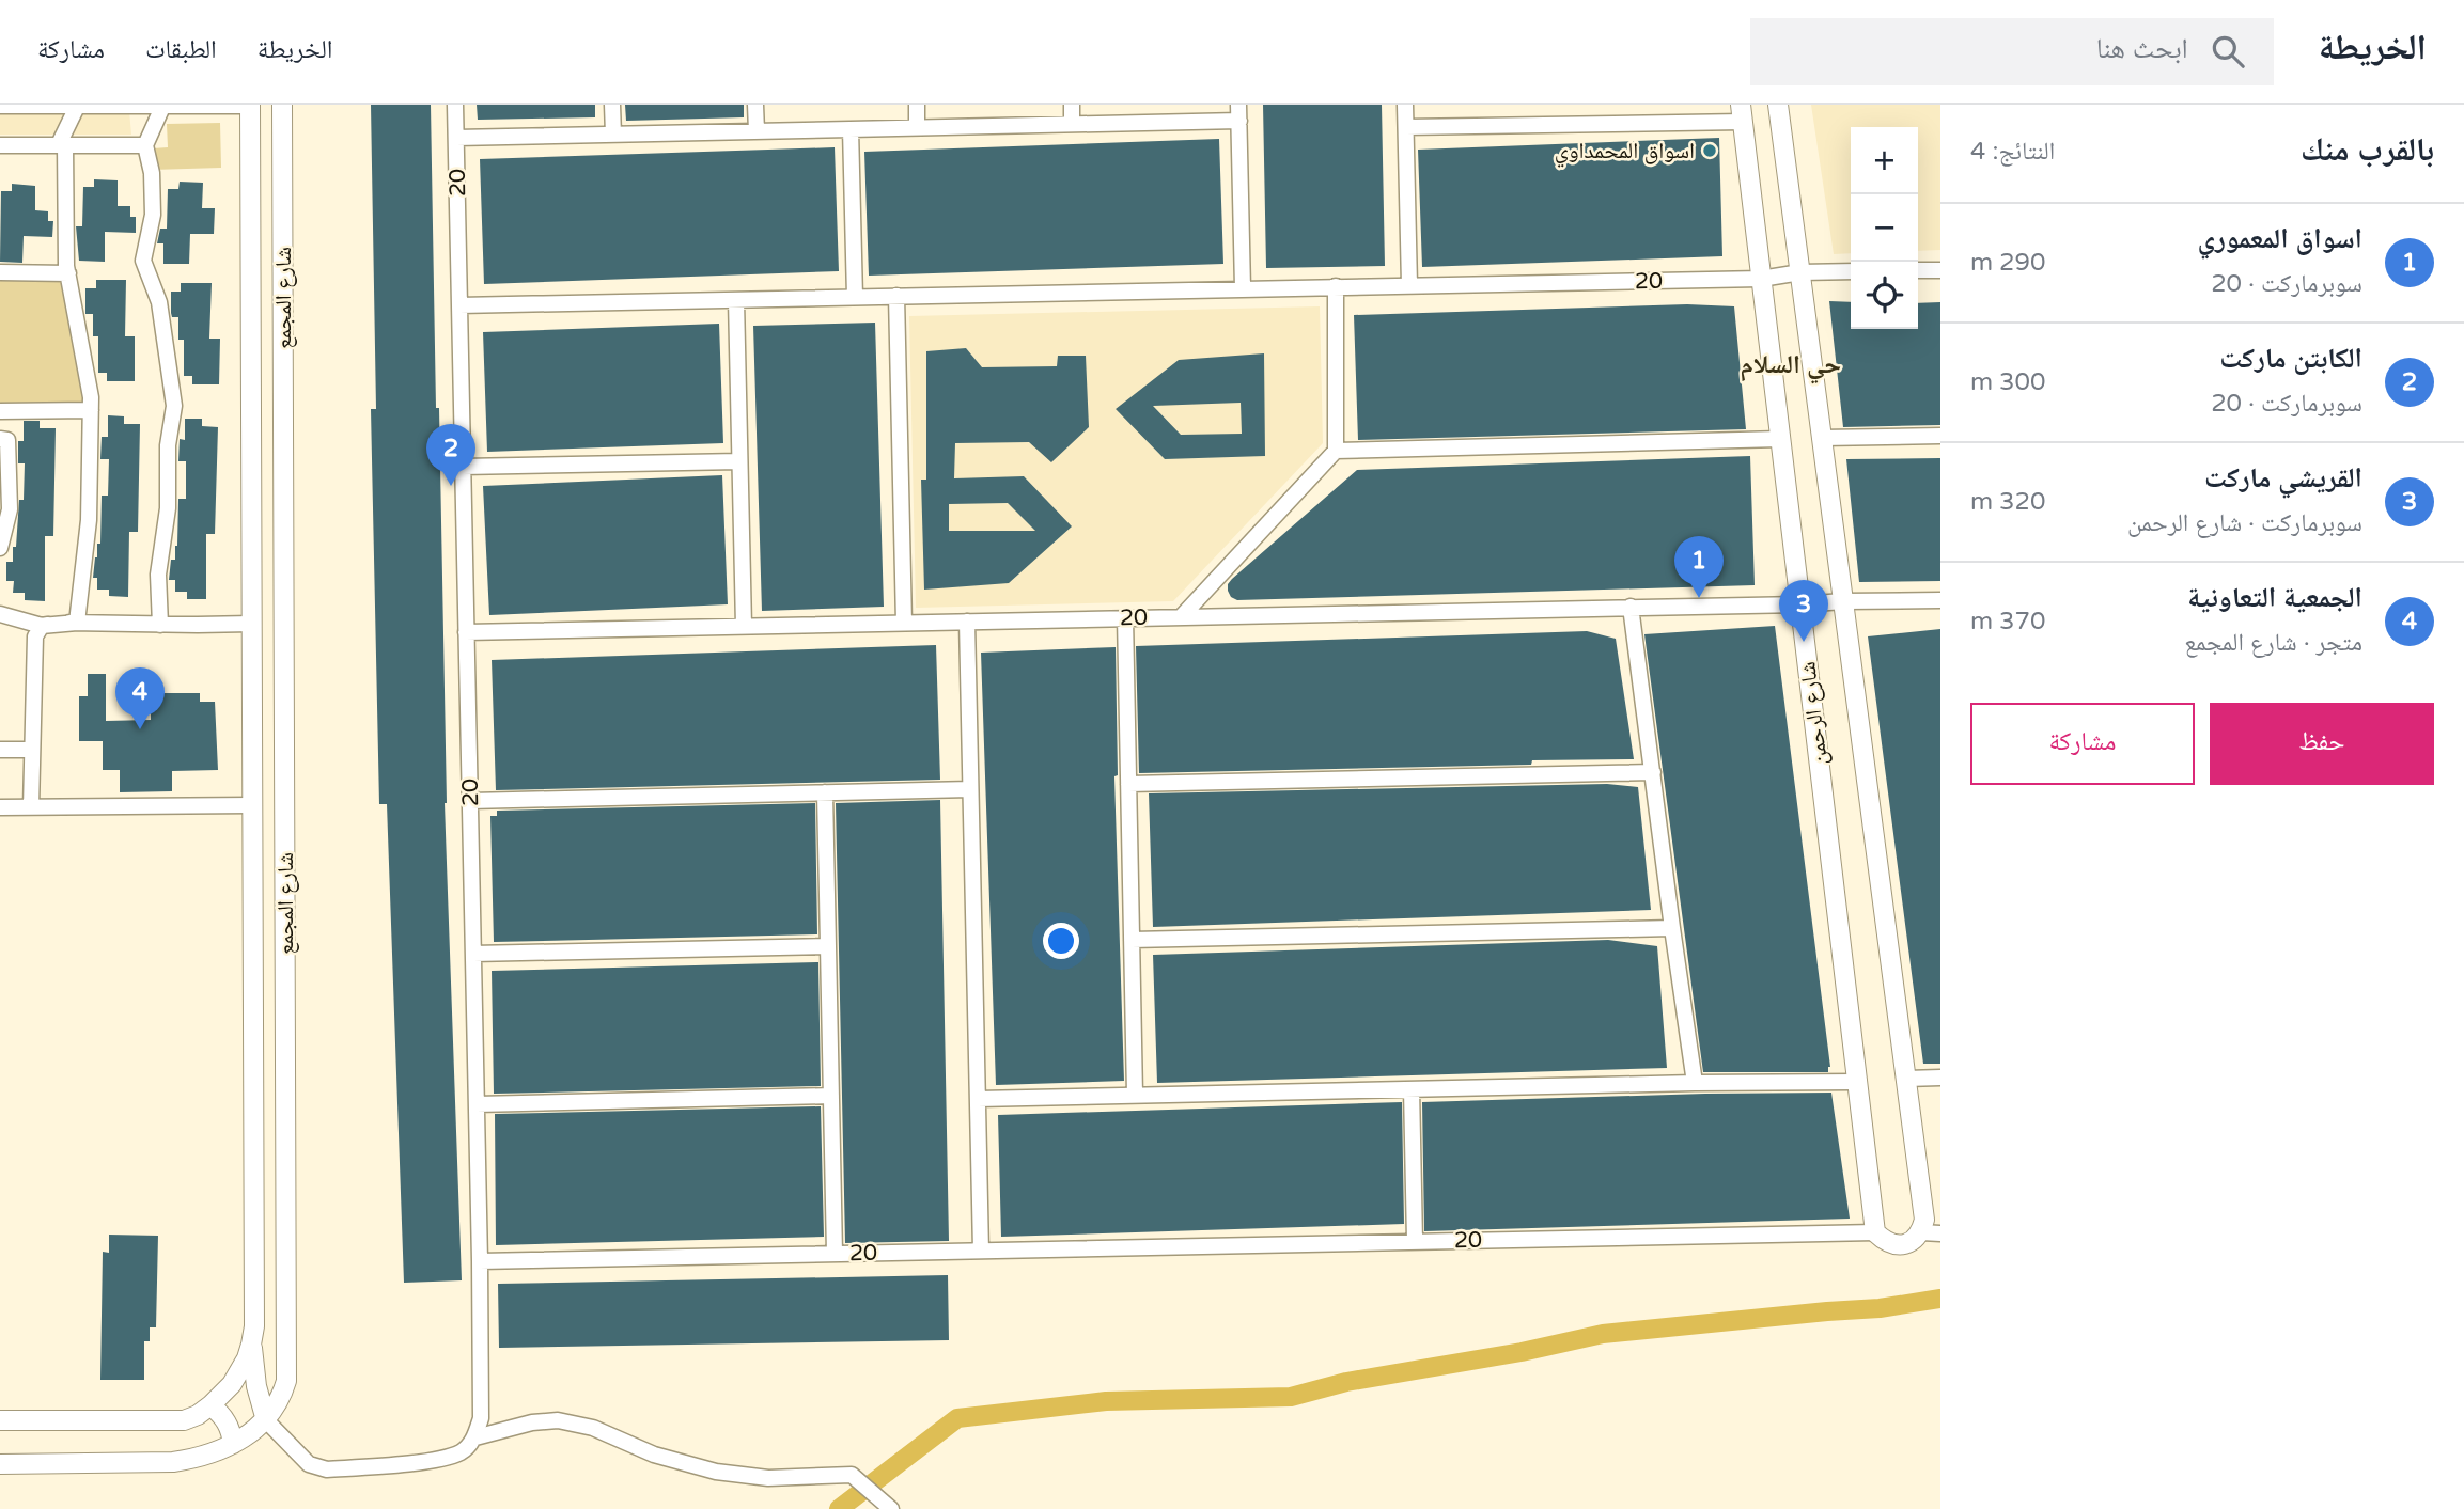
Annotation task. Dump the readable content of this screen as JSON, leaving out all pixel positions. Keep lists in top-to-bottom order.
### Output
{
  "streets": {
    "street": ["20", "شارع المجمع", "شارع الرحمن"]
  },
  "crossings": [
    ["20", "شارع الرحمن"]
  ],
  "districts": ["حي السلام"],
  "places": ["اسواق المحمداوي"],
  "page": {
    "header": "الخريطة",
    "search": "ابحث هنا",
    "nav": ["الخريطة", "الطبقات", "مشاركة"],
    "heading": ["بالقرب منك", "النتائج: 4"],
    "map_buttons": ["+", "−"],
    "list": [
      {
        "mark": "1",
        "name": "اسواق المعموري",
        "note": "سوبرماركت · 20",
        "value": "290 m"
      },
      {
        "mark": "2",
        "name": "الكابتن ماركت",
        "note": "سوبرماركت · 20",
        "value": "300 m"
      },
      {
        "mark": "3",
        "name": "القريشي ماركت",
        "note": "سوبرماركت · شارع الرحمن",
        "value": "320 m"
      },
      {
        "mark": "4",
        "name": "الجمعية التعاونية",
        "note": "متجر · شارع المجمع",
        "value": "370 m"
      }
    ],
    "pins": [
      "2",
      "1",
      "3",
      "4"
    ],
    "buttons": ["حفظ", "مشاركة"]
  }
}
